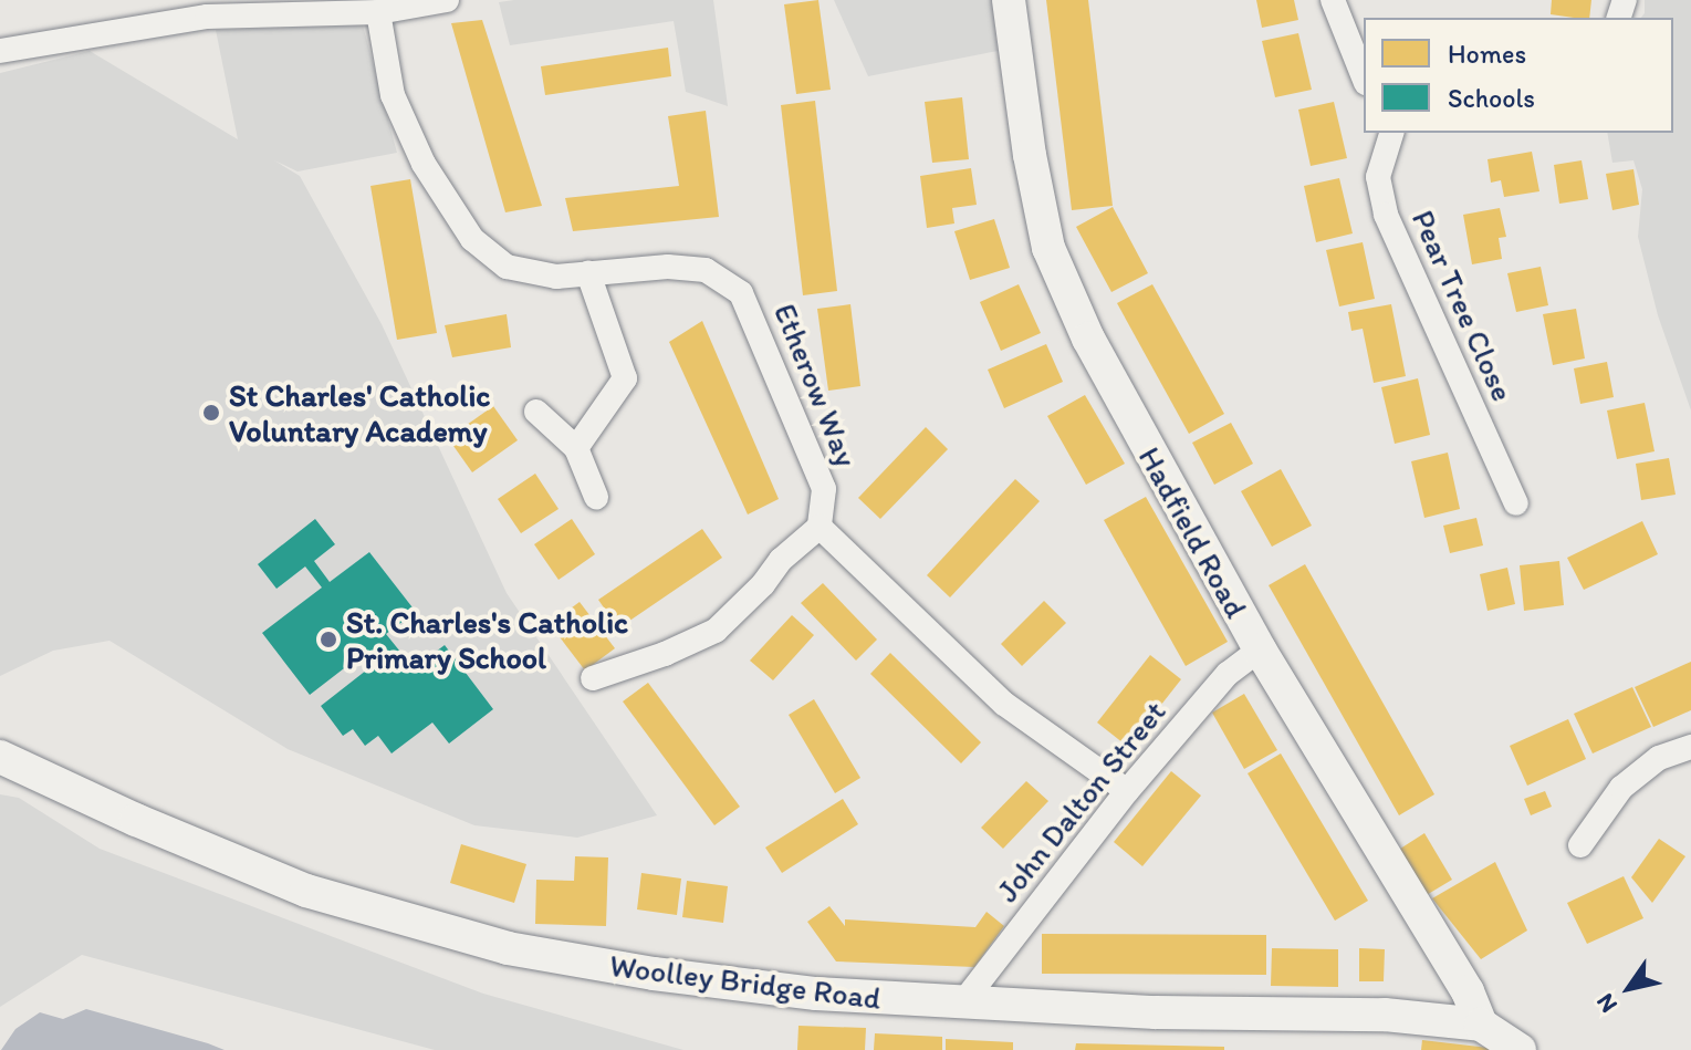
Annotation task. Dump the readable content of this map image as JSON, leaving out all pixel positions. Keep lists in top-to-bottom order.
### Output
{
  "streets": {
    "street": [
      "Pear Tree Close",
      "Etherow Way",
      "Hadfield Road",
      "John Dalton Street",
      "Woolley Bridge Road"
    ]
  },
  "crossings": [
    ["Hadfield Road", "John Dalton Street"],
    ["Hadfield Road", "Woolley Bridge Road"],
    ["John Dalton Street", "Woolley Bridge Road"]
  ],
  "places": ["St Charles' Catholic Voluntary Academy", "St. Charles's Catholic Primary School"],
  "legend": ["Homes", "Schools"],
  "north": "bottom left"
}
